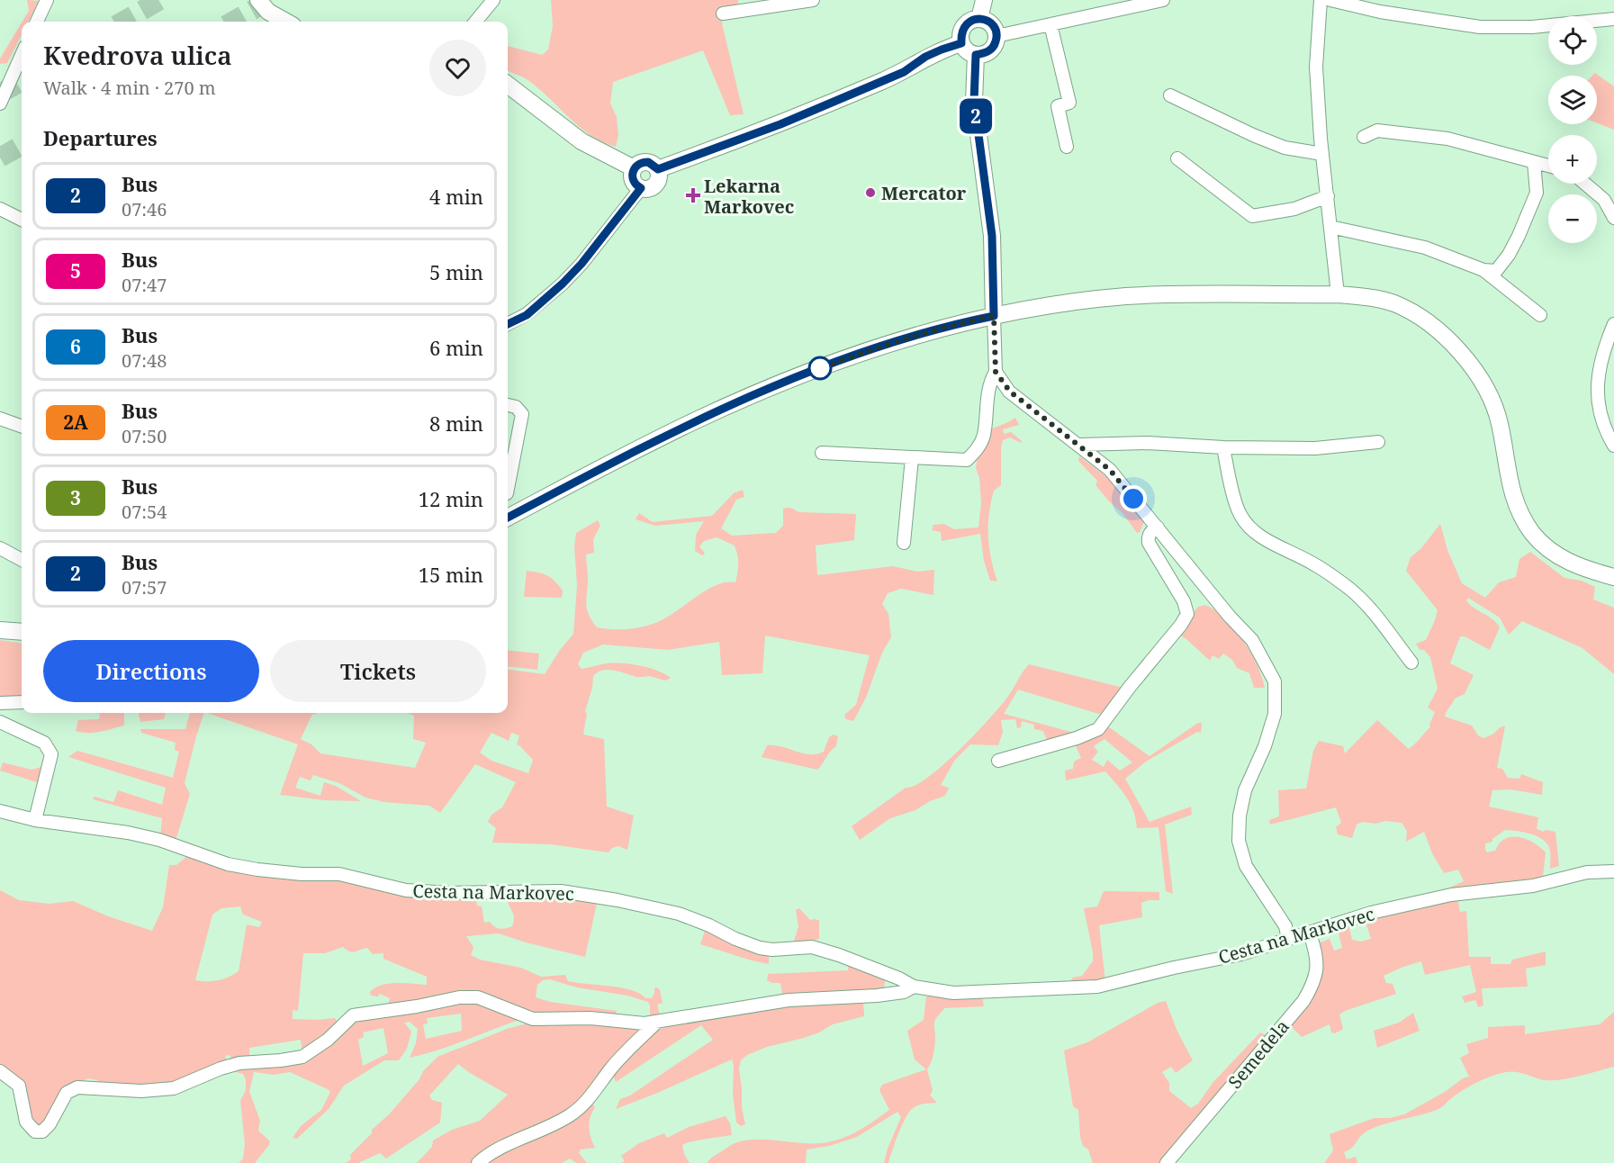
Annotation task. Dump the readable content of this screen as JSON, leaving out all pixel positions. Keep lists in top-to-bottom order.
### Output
{
  "streets": {
    "street": ["Cesta na Markovec", "Semedela"]
  },
  "crossings": [
    ["Cesta na Markovec", "Semedela"]
  ],
  "places": {
    "other": ["Mercator"],
    "health": ["Lekarna Markovec"]
  },
  "lines": ["bus line 2"],
  "page": {
    "on_map": "2",
    "map_buttons": ["+", "−"],
    "heading": [
      ["Kvedrova ulica", "Walk · 4 min · 270 m"],
      "Departures"
    ],
    "list": [
      {
        "mark": "2",
        "name": "Bus",
        "note": "07:46",
        "value": "4 min"
      },
      {
        "mark": "5",
        "name": "Bus",
        "note": "07:47",
        "value": "5 min"
      },
      {
        "mark": "6",
        "name": "Bus",
        "note": "07:48",
        "value": "6 min"
      },
      {
        "mark": "2A",
        "name": "Bus",
        "note": "07:50",
        "value": "8 min"
      },
      {
        "mark": "3",
        "name": "Bus",
        "note": "07:54",
        "value": "12 min"
      },
      {
        "mark": "2",
        "name": "Bus",
        "note": "07:57",
        "value": "15 min"
      }
    ],
    "buttons": ["Directions", "Tickets"]
  }
}
